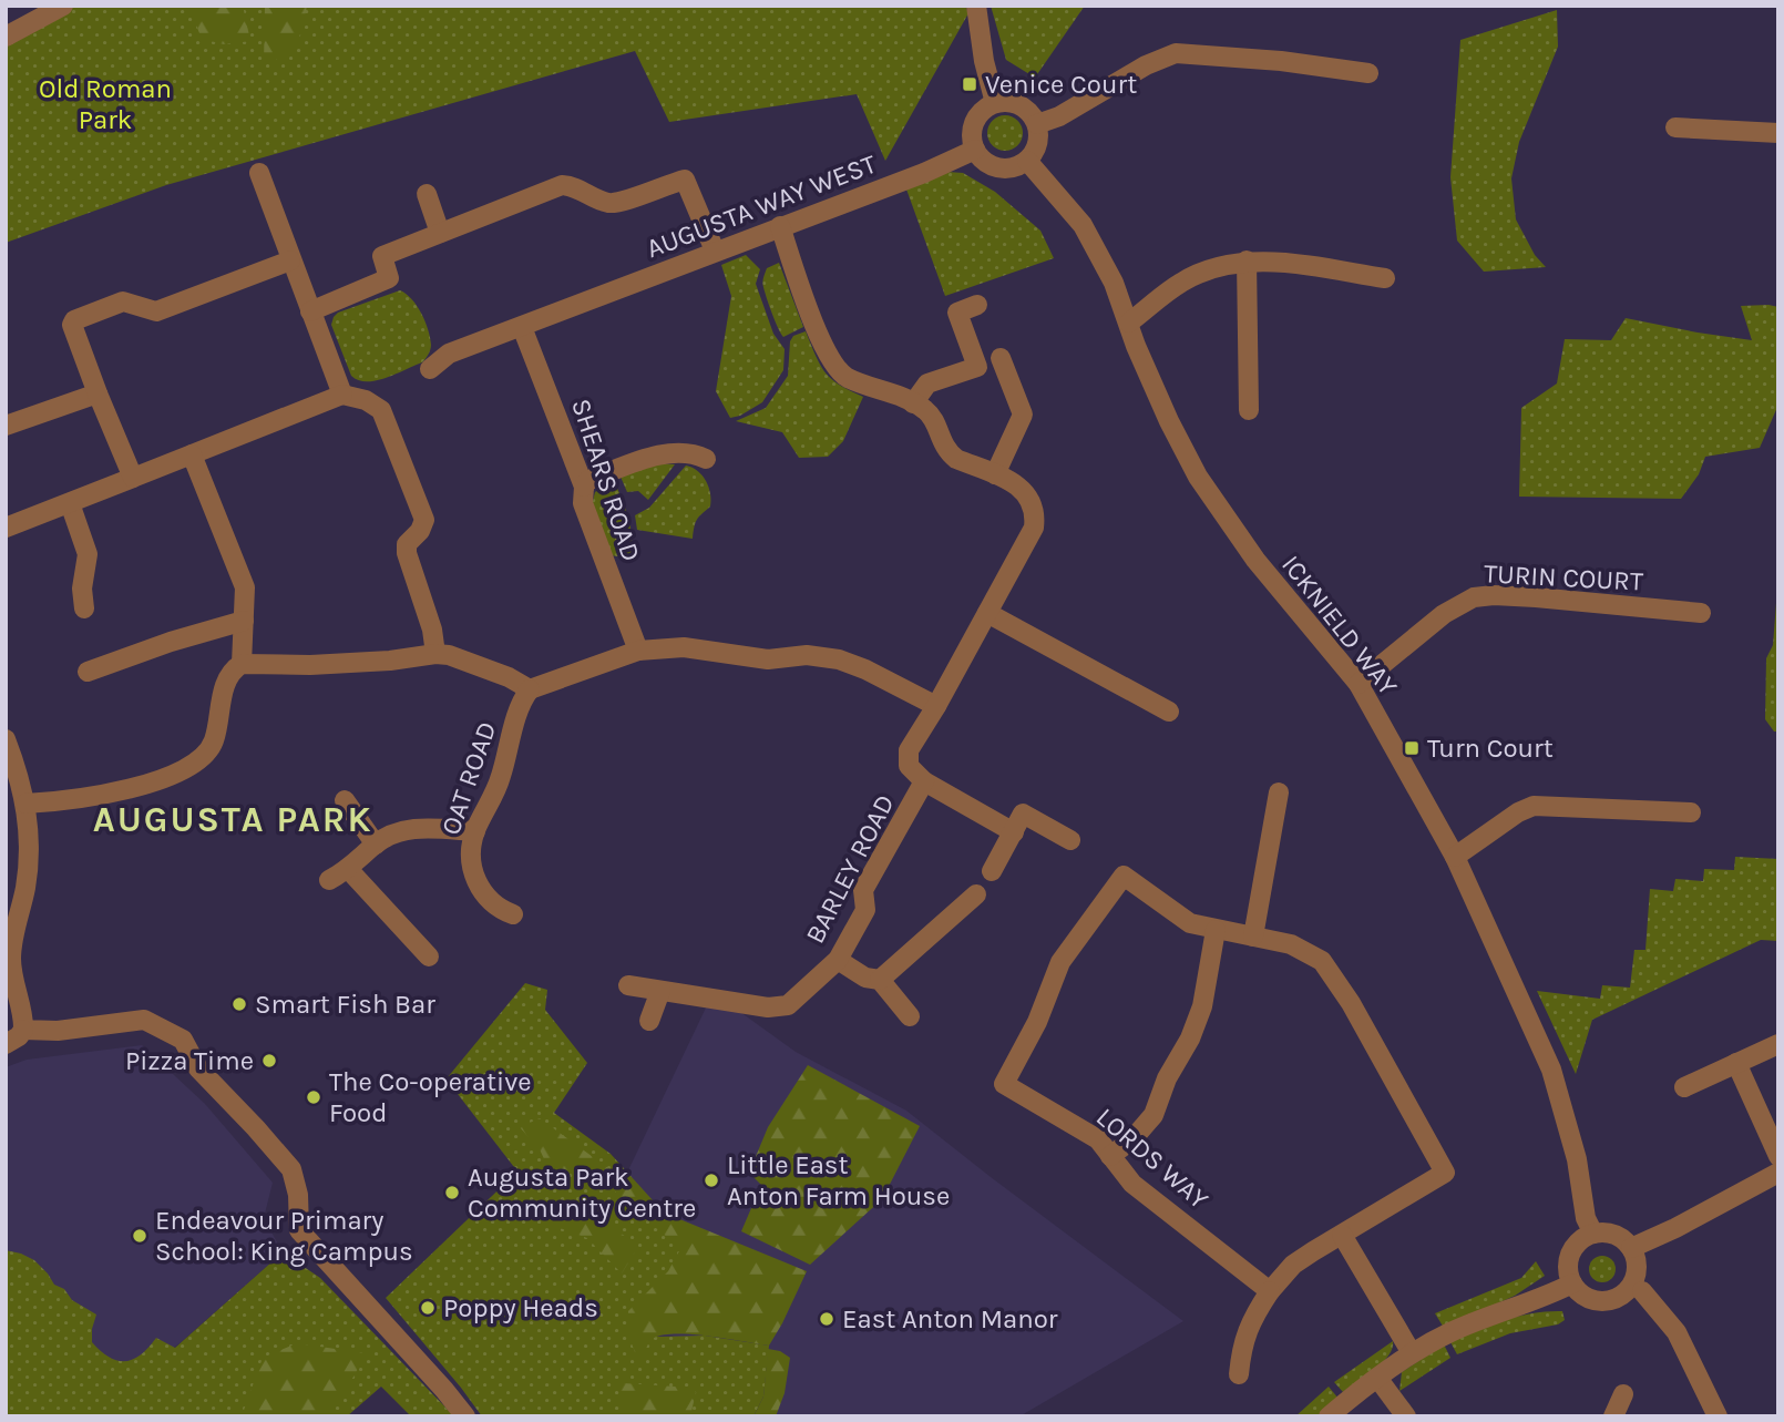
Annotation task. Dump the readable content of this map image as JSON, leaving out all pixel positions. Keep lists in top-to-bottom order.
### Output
{
  "streets": {
    "street": [
      "AUGUSTA WAY WEST",
      "SHEARS ROAD",
      "TURIN COURT",
      "ICKNIELD WAY",
      "OAT ROAD",
      "BARLEY ROAD",
      "LORDS WAY"
    ]
  },
  "crossings": [
    ["AUGUSTA WAY WEST", "SHEARS ROAD"],
    ["AUGUSTA WAY WEST", "ICKNIELD WAY"],
    ["AUGUSTA WAY WEST", "BARLEY ROAD"],
    ["TURIN COURT", "ICKNIELD WAY"]
  ],
  "districts": ["AUGUSTA PARK"],
  "parks": ["Old Roman Park"],
  "places": {
    "transit": ["Venice Court", "Turn Court"],
    "other": [
      "Smart Fish Bar",
      "Pizza Time",
      "The Co-operative Food",
      "Little East Anton Farm House",
      "Augusta Park Community Centre",
      "Endeavour Primary School: King Campus",
      "Poppy Heads",
      "East Anton Manor"
    ]
  }
}
